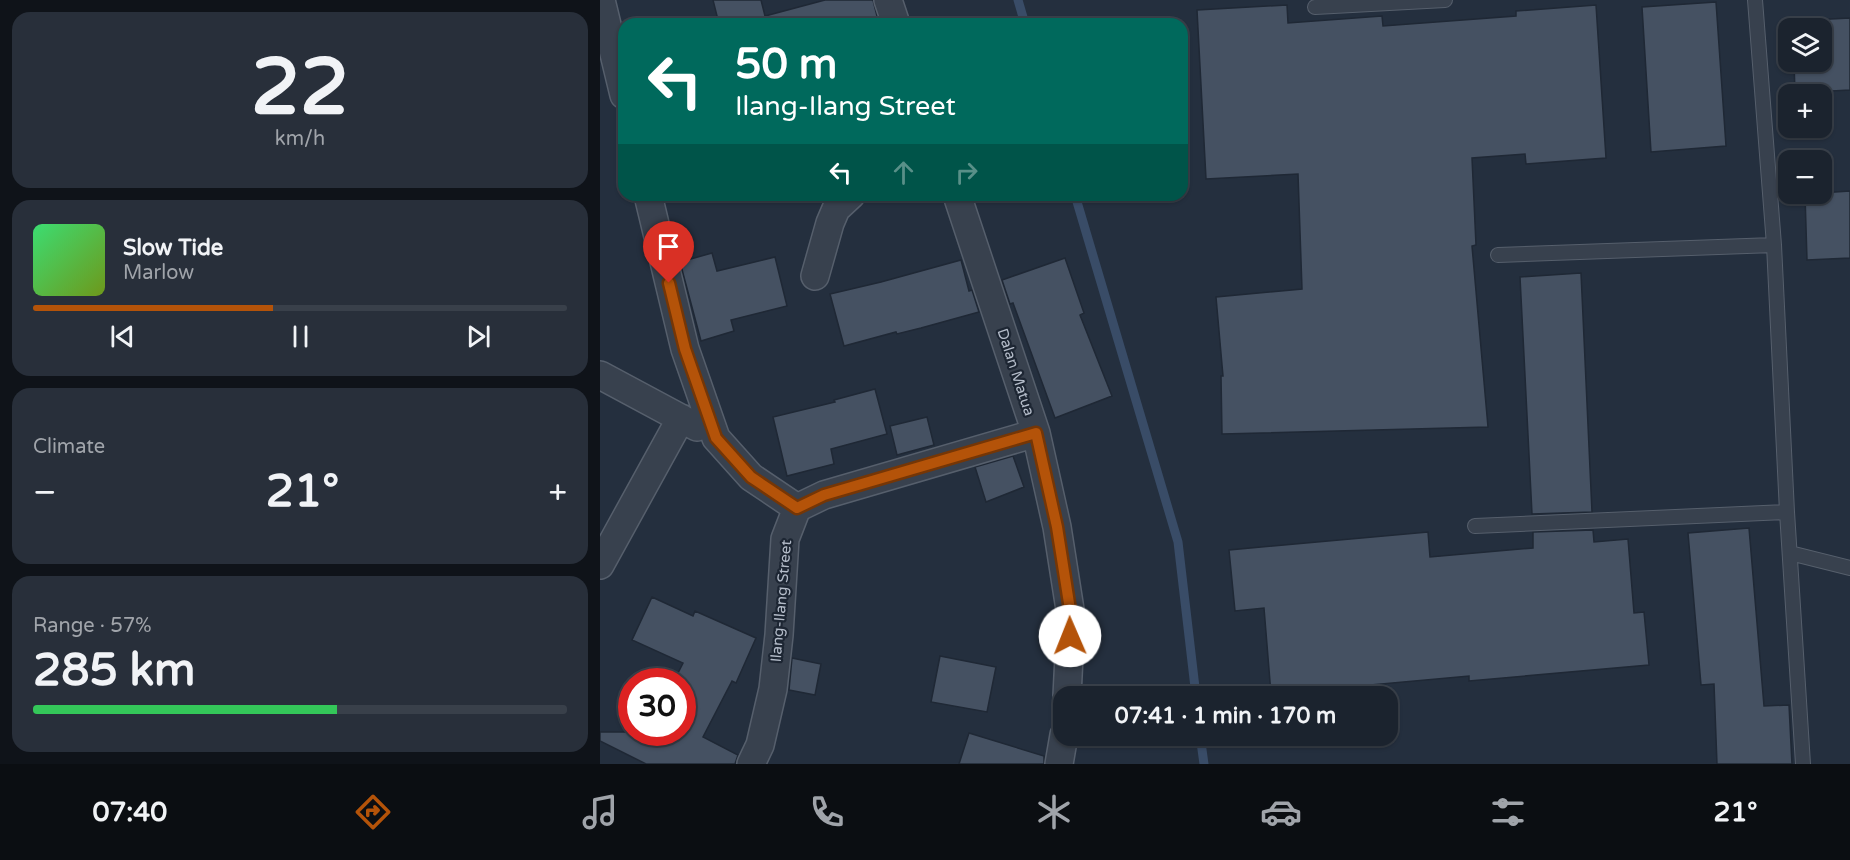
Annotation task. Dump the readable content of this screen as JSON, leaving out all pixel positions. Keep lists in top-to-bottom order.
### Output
{
  "streets": {
    "street": ["Dalan Matua", "Ilang-Ilang Street"]
  },
  "page": {
    "tile": [
      ["22", "km/h"],
      "Climate",
      ["Range · 57%", "285 km"]
    ],
    "map_buttons": ["+", "−"],
    "turn": ["50 m", "Ilang-Ilang Street"],
    "song": ["Slow Tide", "Marlow"],
    "heat": ["−", "21°", "+"],
    "limit": "30",
    "trip": "07:41 · 1 min · 170 m",
    "tabs": ["07:40", "21°"]
  }
}
